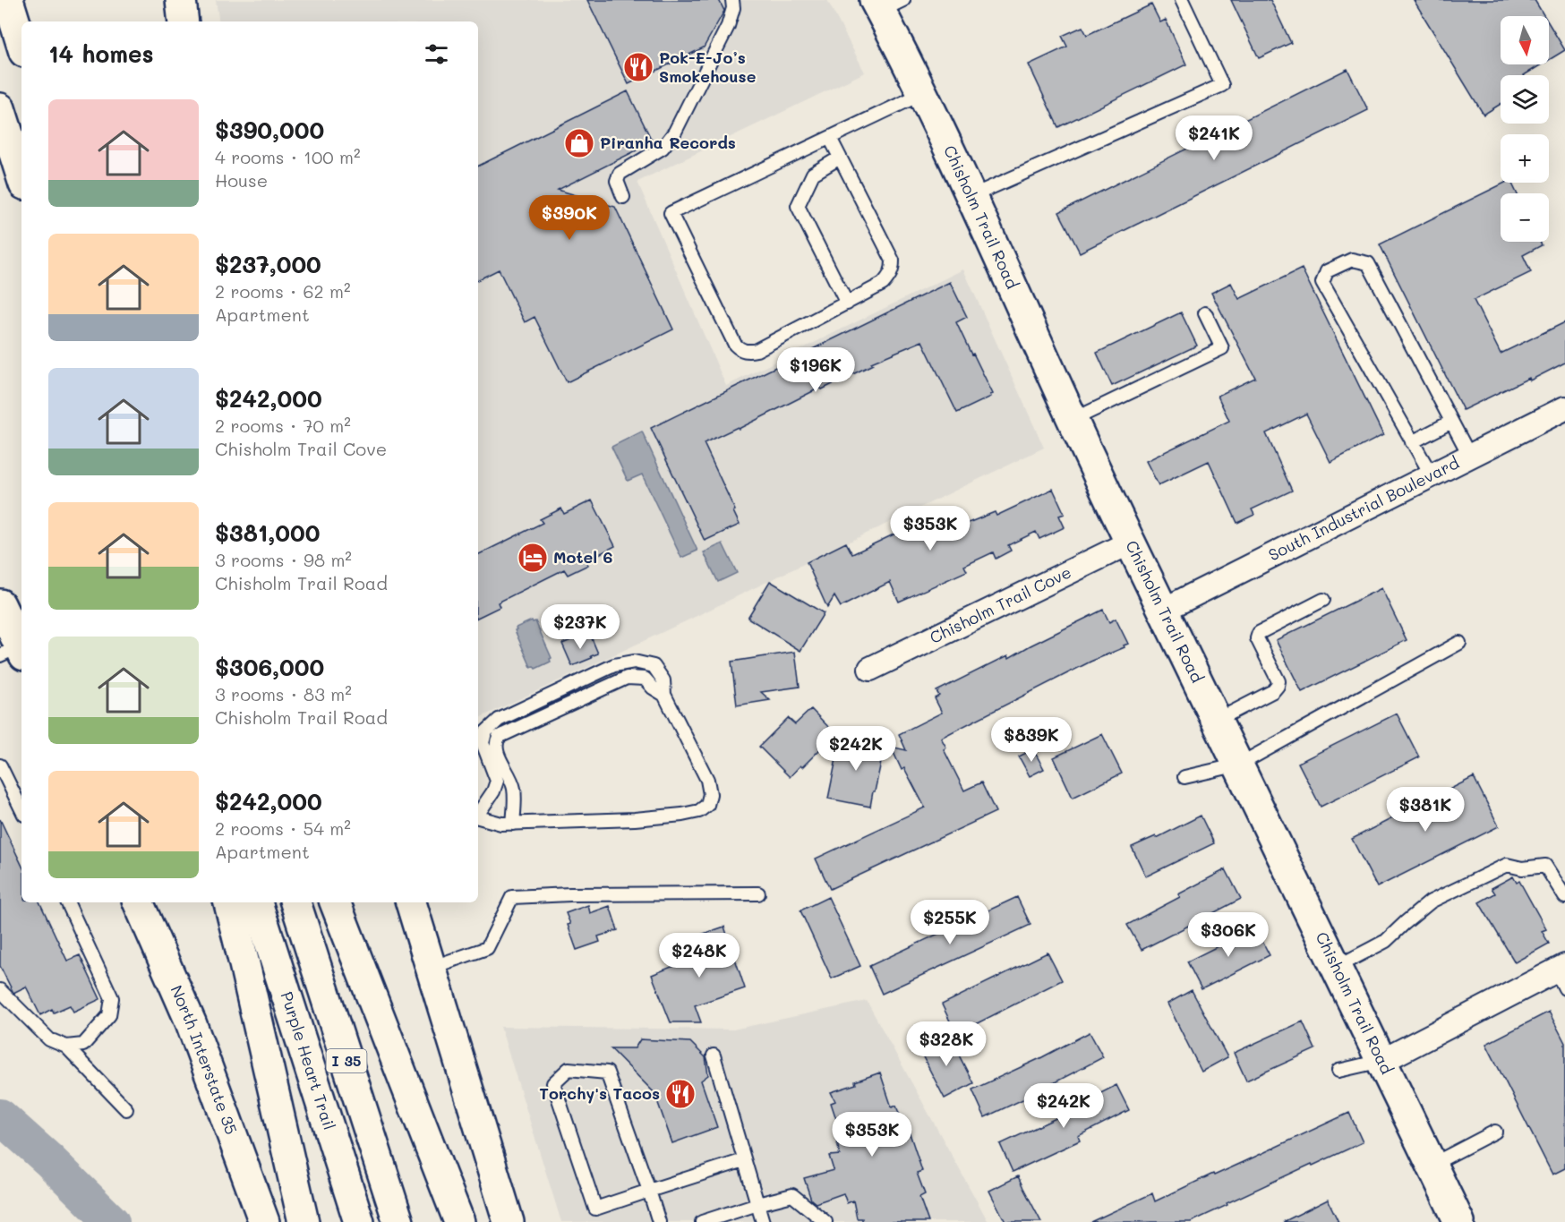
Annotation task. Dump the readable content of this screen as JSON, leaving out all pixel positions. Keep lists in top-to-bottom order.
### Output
{
  "streets": {
    "main road": [
      "Chisholm Trail Road",
      "North Interstate 35",
      "Purple Heart Trail",
      "I 35"
    ],
    "street": ["South Industrial Boulevard", "Chisholm Trail Cove"]
  },
  "crossings": [
    ["Chisholm Trail Road", "South Industrial Boulevard"],
    ["Chisholm Trail Road", "Chisholm Trail Cove"]
  ],
  "places": {
    "restaurant": ["Pok-E-Jo’s Smokehouse", "Torchy's Tacos"],
    "shop": ["Piranha Records"],
    "hotel": ["Motel 6"]
  },
  "north": "bottom",
  "page": {
    "map_buttons": ["+", "−"],
    "heading": "14 homes",
    "list": [
      {
        "name": "$390,000",
        "note": "4 rooms · 100 m² · House"
      },
      {
        "name": "$237,000",
        "note": "2 rooms · 62 m² · Apartment"
      },
      {
        "name": "$242,000",
        "note": "2 rooms · 70 m² · Chisholm Trail Cove"
      },
      {
        "name": "$381,000",
        "note": "3 rooms · 98 m² · Chisholm Trail Road"
      },
      {
        "name": "$306,000",
        "note": "3 rooms · 83 m² · Chisholm Trail Road"
      },
      {
        "name": "$242,000",
        "note": "2 rooms · 54 m² · Apartment"
      }
    ],
    "price": [
      "$241K",
      "$390K",
      "$196K",
      "$353K",
      "$237K",
      "$839K",
      "$242K",
      "$381K",
      "$255K",
      "$306K",
      "$248K",
      "$328K",
      "$242K",
      "$353K"
    ]
  }
}
